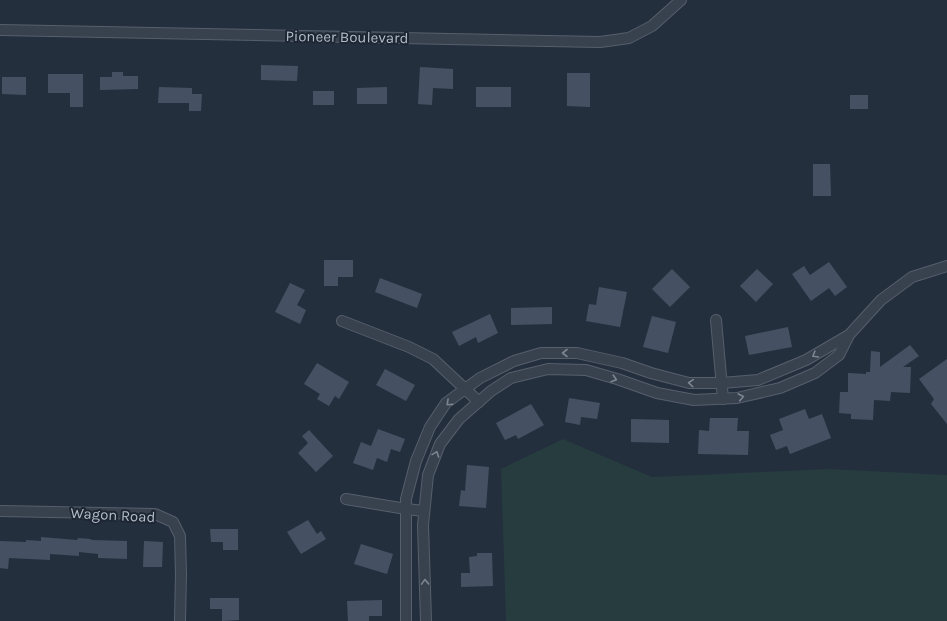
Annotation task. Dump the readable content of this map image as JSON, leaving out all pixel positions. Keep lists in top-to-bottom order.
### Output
{
  "streets": {
    "street": ["Pioneer Boulevard", "Wagon Road"]
  }
}
